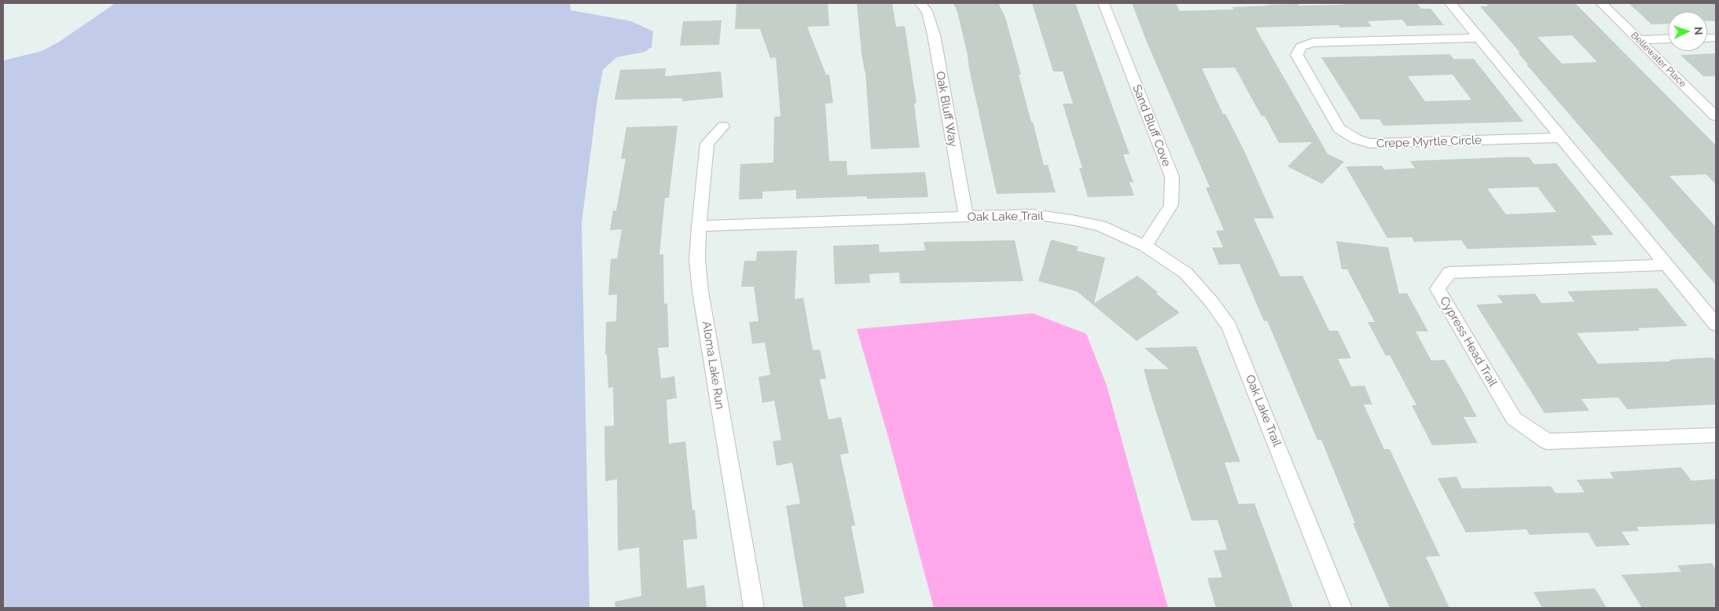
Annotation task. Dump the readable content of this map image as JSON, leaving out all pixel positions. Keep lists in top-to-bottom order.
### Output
{
  "streets": {
    "street": [
      "Bellewater Place",
      "Oak Bluff Way",
      "Sand Bluff Cove",
      "Crepe Myrtle Circle",
      "Oak Lake Trail",
      "Cypress Head Trail",
      "Aloma Lake Run"
    ]
  },
  "crossings": [
    ["Oak Bluff Way", "Oak Lake Trail"],
    ["Sand Bluff Cove", "Oak Lake Trail"],
    ["Oak Lake Trail", "Aloma Lake Run"]
  ],
  "north": "right"
}
